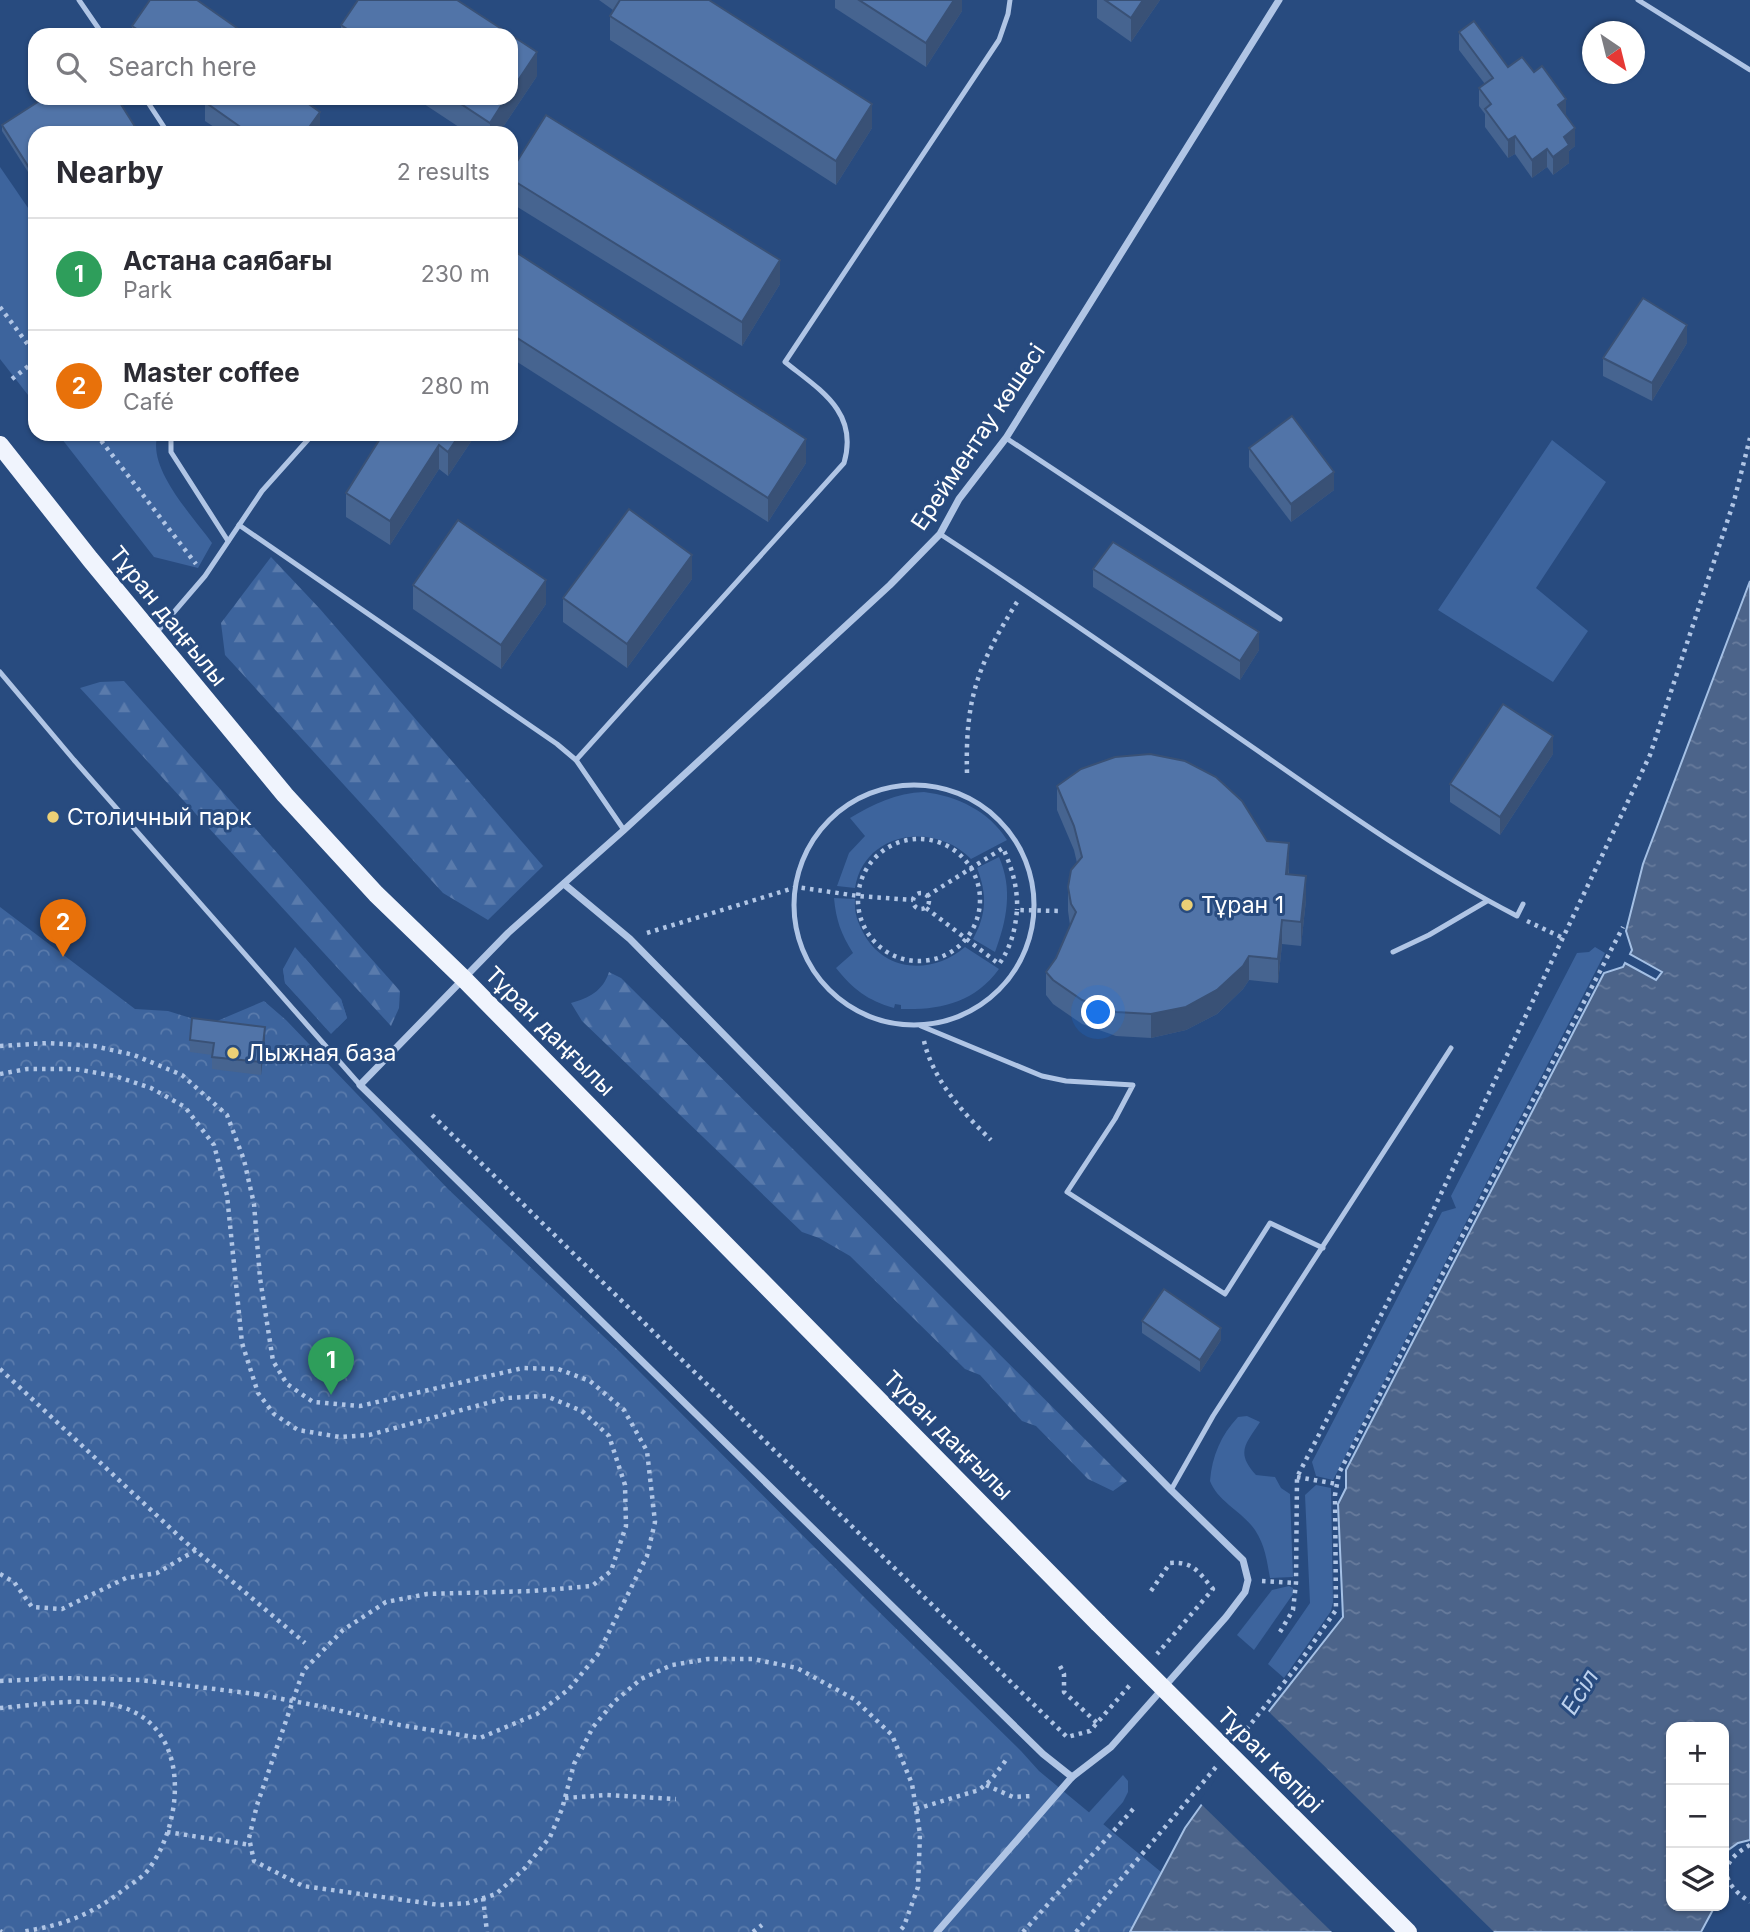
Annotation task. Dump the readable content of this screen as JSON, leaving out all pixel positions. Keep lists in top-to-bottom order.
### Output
{
  "streets": {
    "main road": ["Тұран даңғылы", "Тұран көпірі"],
    "street": ["Ерейментау көшесі"]
  },
  "crossings": [
    ["Ерейментау көшесі", "Тұран даңғылы"],
    ["Тұран даңғылы", "Тұран көпірі"]
  ],
  "water": ["Есіл"],
  "places": ["Столичный парк", "Тұран 1", "Лыжная база"],
  "north": "bottom right",
  "page": {
    "search": "Search here",
    "heading": ["Nearby", "2 results"],
    "list": [
      {
        "mark": "1",
        "name": "Астана саябағы",
        "note": "Park",
        "value": "230 m"
      },
      {
        "mark": "2",
        "name": "Master coffee",
        "note": "Café",
        "value": "280 m"
      }
    ],
    "pins": ["2", "1"],
    "map_buttons": ["+", "−"]
  }
}
